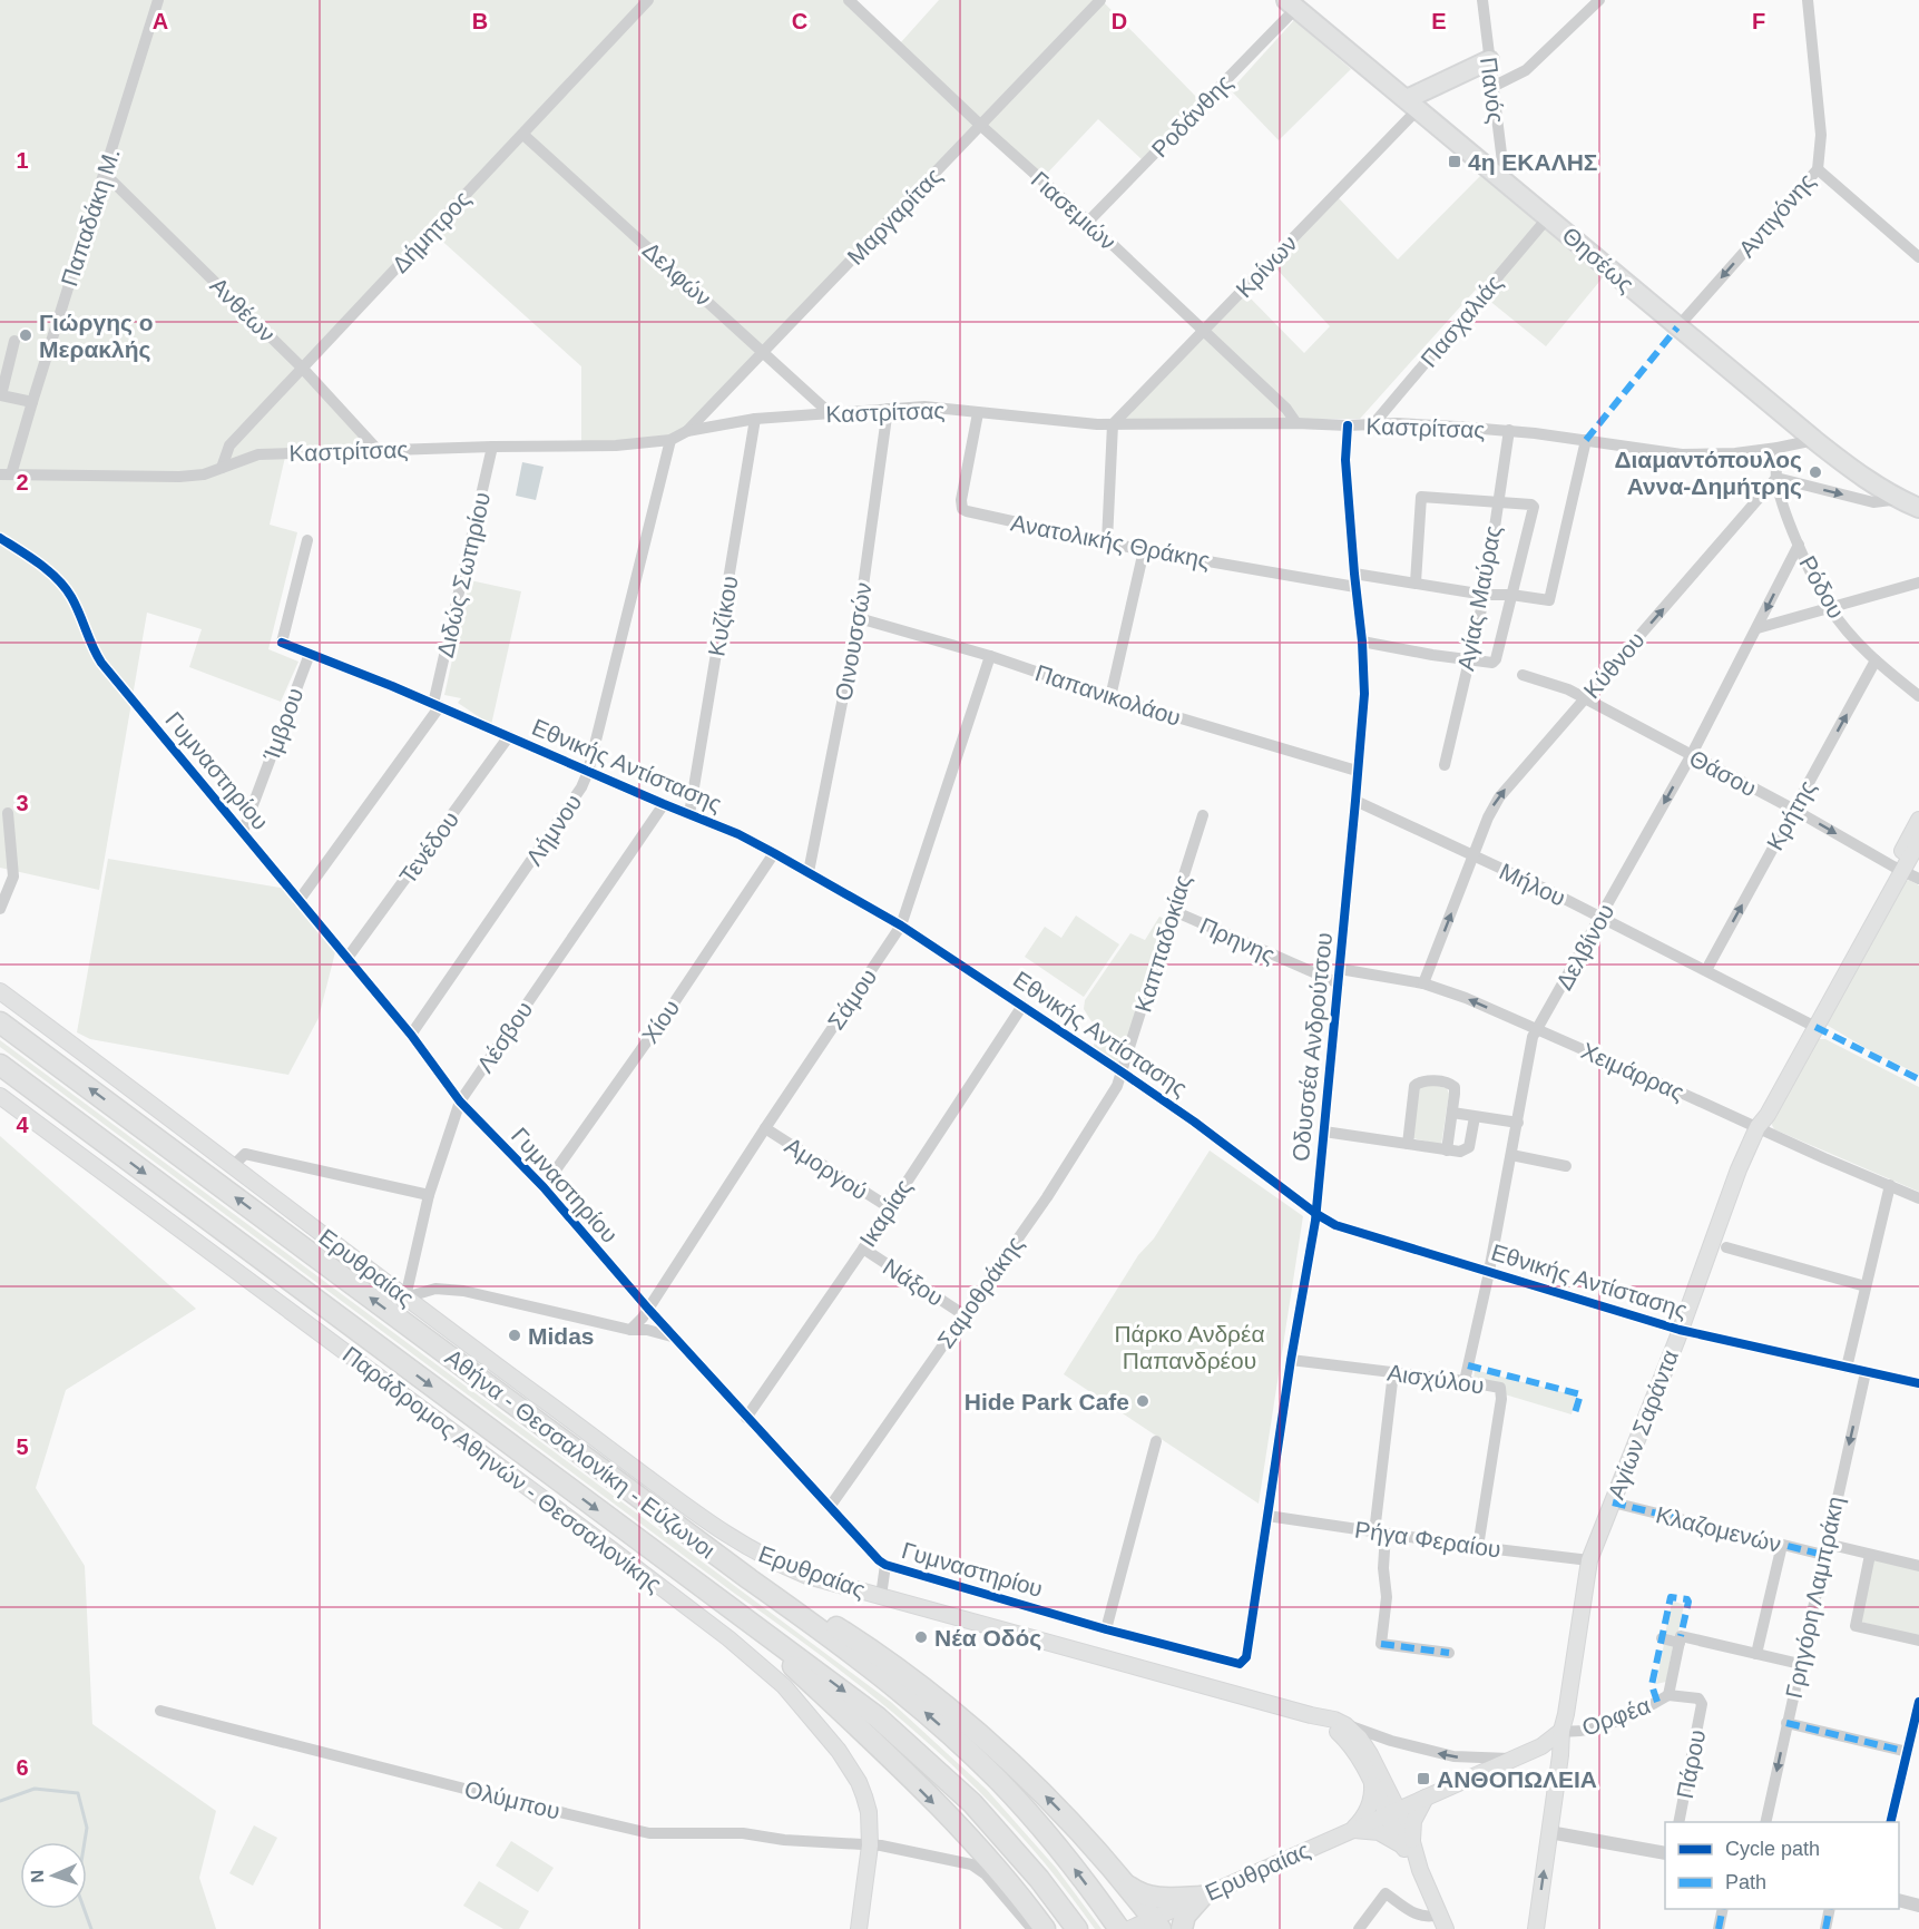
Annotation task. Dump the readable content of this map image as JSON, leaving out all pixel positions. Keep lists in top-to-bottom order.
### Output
{
  "streets": {
    "highway": ["Αθήνα - Θεσσαλονίκη - Εύζωνοι"],
    "main road": [
      "Θησέως",
      "Ερυθραίας",
      "Αγίων Σαράντα",
      "Παράδρομος Αθηνών - Θεσσαλονίκης"
    ],
    "street": [
      "Πανός",
      "Ροδάνθης",
      "Γιασεμιών",
      "Αντιγόνης",
      "Μαργαρίτας",
      "Παπαδάκη Μ.",
      "Δήμητρος",
      "Κρίνων",
      "Δελφών",
      "Ανθέων",
      "Πασχαλιάς",
      "Καστρίτσας",
      "Ανατολικής Θράκης",
      "Διδώς Σωτηρίου",
      "Ρόδου",
      "Αγίας Μαύρας",
      "Κυζίκου",
      "Οινουσσών",
      "Κύθνου",
      "Παπανικολάου",
      "Ίμβρου",
      "Εθνικής Αντίστασης",
      "Γυμναστηρίου",
      "Θάσου",
      "Κρήτης",
      "Λήμνου",
      "Τενέδου",
      "Μήλου",
      "Πρηνης",
      "Καππαδοκίας",
      "Δελβίνου",
      "Σάμου",
      "Χίου",
      "Λέσβου",
      "Οδυσσέα Ανδρούτσου",
      "Χειμάρρας",
      "Αμοργού",
      "Ικαρίας",
      "Νάξου",
      "Σαμοθράκης",
      "Αισχύλου",
      "Κλαζομενών",
      "Ρήγα Φεραίου",
      "Γρηγόρη Λαμπράκη",
      "Ορφέα",
      "Πάρου",
      "Ολύμπου"
    ]
  },
  "crossings": [
    ["Πανός", "Θησέως"],
    ["Ροδάνθης", "Γιασεμιών"],
    ["Ροδάνθης", "Θησέως"],
    ["Γιασεμιών", "Μαργαρίτας"],
    ["Γιασεμιών", "Κρίνων"],
    ["Γιασεμιών", "Καστρίτσας"],
    ["Αντιγόνης", "Θησέως"],
    ["Μαργαρίτας", "Δελφών"],
    ["Μαργαρίτας", "Καστρίτσας"],
    ["Παπαδάκη Μ.", "Ανθέων"],
    ["Παπαδάκη Μ.", "Καστρίτσας"],
    ["Δήμητρος", "Δελφών"],
    ["Δήμητρος", "Ανθέων"],
    ["Δήμητρος", "Καστρίτσας"],
    ["Θησέως", "Κρίνων"],
    ["Θησέως", "Πασχαλιάς"],
    ["Θησέως", "Καστρίτσας"],
    ["Κρίνων", "Καστρίτσας"],
    ["Δελφών", "Καστρίτσας"],
    ["Ανθέων", "Καστρίτσας"],
    ["Πασχαλιάς", "Καστρίτσας"],
    ["Καστρίτσας", "Ανατολικής Θράκης"],
    ["Καστρίτσας", "Διδώς Σωτηρίου"],
    ["Καστρίτσας", "Ρόδου"],
    ["Καστρίτσας", "Αγίας Μαύρας"],
    ["Καστρίτσας", "Κυζίκου"],
    ["Καστρίτσας", "Οινουσσών"],
    ["Καστρίτσας", "Λήμνου"],
    ["Καστρίτσας", "Οδυσσέα Ανδρούτσου"],
    ["Ανατολικής Θράκης", "Οδυσσέα Ανδρούτσου"],
    ["Διδώς Σωτηρίου", "Εθνικής Αντίστασης"],
    ["Διδώς Σωτηρίου", "Γυμναστηρίου"],
    ["Ρόδου", "Κύθνου"],
    ["Ρόδου", "Κρήτης"],
    ["Ρόδου", "Δελβίνου"],
    ["Κυζίκου", "Εθνικής Αντίστασης"],
    ["Οινουσσών", "Παπανικολάου"],
    ["Οινουσσών", "Εθνικής Αντίστασης"],
    ["Κύθνου", "Θάσου"],
    ["Κύθνου", "Μήλου"],
    ["Κύθνου", "Χειμάρρας"],
    ["Παπανικολάου", "Σάμου"],
    ["Παπανικολάου", "Οδυσσέα Ανδρούτσου"],
    ["Ίμβρου", "Εθνικής Αντίστασης"],
    ["Ίμβρου", "Γυμναστηρίου"],
    ["Εθνικής Αντίστασης", "Λήμνου"],
    ["Εθνικής Αντίστασης", "Τενέδου"],
    ["Εθνικής Αντίστασης", "Καππαδοκίας"],
    ["Εθνικής Αντίστασης", "Δελβίνου"],
    ["Εθνικής Αντίστασης", "Σάμου"],
    ["Εθνικής Αντίστασης", "Χίου"],
    ["Εθνικής Αντίστασης", "Λέσβου"],
    ["Εθνικής Αντίστασης", "Οδυσσέα Ανδρούτσου"],
    ["Εθνικής Αντίστασης", "Ικαρίας"],
    ["Εθνικής Αντίστασης", "Σαμοθράκης"],
    ["Εθνικής Αντίστασης", "Αγίων Σαράντα"],
    ["Εθνικής Αντίστασης", "Γρηγόρη Λαμπράκη"],
    ["Γυμναστηρίου", "Λήμνου"],
    ["Γυμναστηρίου", "Τενέδου"],
    ["Γυμναστηρίου", "Σάμου"],
    ["Γυμναστηρίου", "Χίου"],
    ["Γυμναστηρίου", "Λέσβου"],
    ["Γυμναστηρίου", "Οδυσσέα Ανδρούτσου"],
    ["Γυμναστηρίου", "Ικαρίας"],
    ["Γυμναστηρίου", "Σαμοθράκης"],
    ["Θάσου", "Κρήτης"],
    ["Θάσου", "Δελβίνου"],
    ["Θάσου", "Αγίων Σαράντα"],
    ["Κρήτης", "Μήλου"],
    ["Μήλου", "Δελβίνου"],
    ["Μήλου", "Οδυσσέα Ανδρούτσου"],
    ["Μήλου", "Αγίων Σαράντα"],
    ["Πρηνης", "Καππαδοκίας"],
    ["Πρηνης", "Οδυσσέα Ανδρούτσου"],
    ["Καππαδοκίας", "Σαμοθράκης"],
    ["Δελβίνου", "Χειμάρρας"],
    ["Δελβίνου", "Αισχύλου"],
    ["Σάμου", "Αμοργού"],
    ["Λέσβου", "Ερυθραίας"],
    ["Οδυσσέα Ανδρούτσου", "Χειμάρρας"],
    ["Οδυσσέα Ανδρούτσου", "Αισχύλου"],
    ["Οδυσσέα Ανδρούτσου", "Ρήγα Φεραίου"],
    ["Χειμάρρας", "Αγίων Σαράντα"],
    ["Αμοργού", "Ικαρίας"],
    ["Ικαρίας", "Νάξου"],
    ["Ερυθραίας", "Αγίων Σαράντα"],
    ["Ερυθραίας", "Ορφέα"],
    ["Νάξου", "Σαμοθράκης"],
    ["Αισχύλου", "Ρήγα Φεραίου"],
    ["Αγίων Σαράντα", "Κλαζομενών"],
    ["Αγίων Σαράντα", "Ρήγα Φεραίου"],
    ["Αγίων Σαράντα", "Ορφέα"],
    ["Παράδρομος Αθηνών - Θεσσαλονίκης", "Ολύμπου"],
    ["Κλαζομενών", "Γρηγόρη Λαμπράκη"],
    ["Ορφέα", "Πάρου"]
  ],
  "one_way": [
    "Αντιγόνης",
    "Κύθνου",
    "Κρήτης",
    "Γρηγόρη Λαμπράκη"
  ],
  "parks": ["Πάρκο Ανδρέα Παπανδρέου"],
  "places": {
    "transit": ["4η ΕΚΑΛΗΣ", "ΑΝΘΟΠΩΛΕΙΑ"],
    "other": [
      "Γιώργης ο Μερακλής",
      "Διαμαντόπουλος Αννα-Δημήτρης",
      "Midas",
      "Hide Park Cafe",
      "Νέα Οδός"
    ]
  },
  "legend": ["Cycle path", "Path"],
  "north": "left",
  "grid": {
    "columns": [
      "A",
      "B",
      "C",
      "D",
      "E",
      "F"
    ],
    "rows": [
      "1",
      "2",
      "3",
      "4",
      "5",
      "6"
    ]
  }
}
